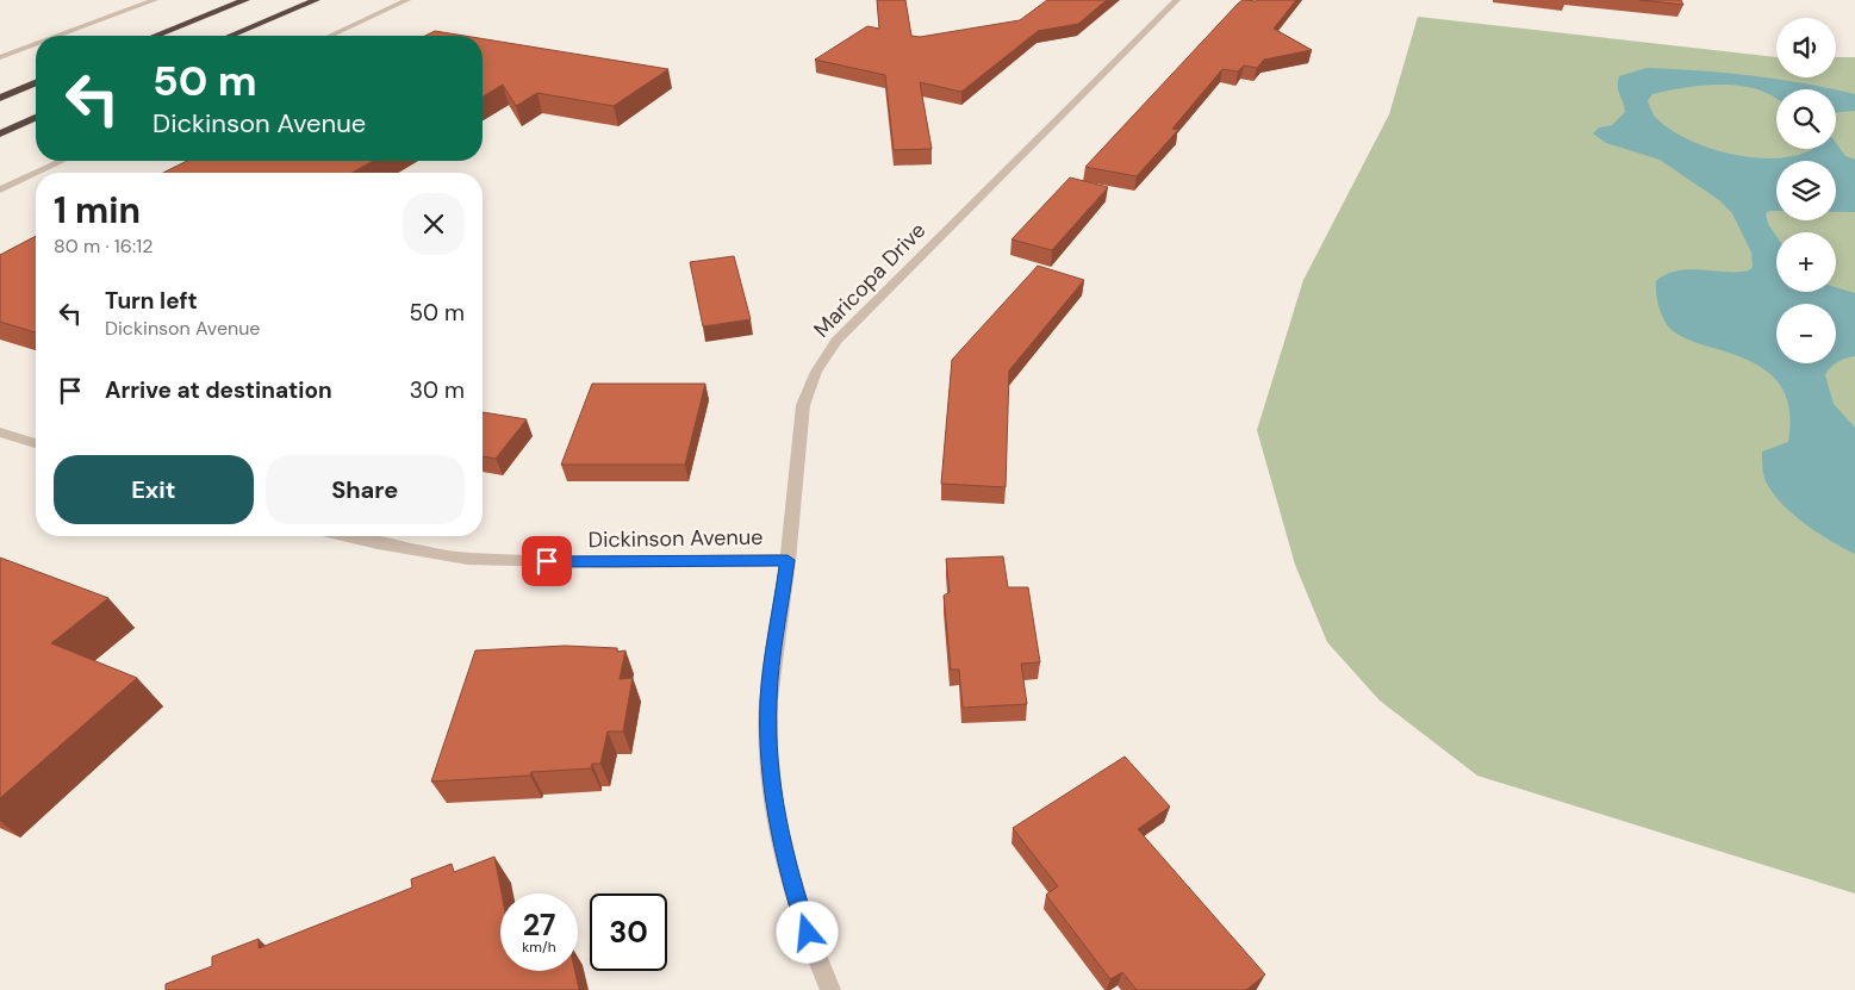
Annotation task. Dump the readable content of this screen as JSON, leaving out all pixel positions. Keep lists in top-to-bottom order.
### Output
{
  "streets": {
    "street": ["Maricopa Drive", "Dickinson Avenue"]
  },
  "crossings": [
    ["Maricopa Drive", "Dickinson Avenue"]
  ],
  "page": {
    "map_buttons": ["+", "−"],
    "turn": ["50 m", "Dickinson Avenue"],
    "heading": ["1 min", "80 m · 16:12"],
    "list": [
      {
        "name": "Turn left",
        "note": "Dickinson Avenue",
        "value": "50 m"
      },
      {
        "name": "Arrive at destination",
        "value": "30 m"
      }
    ],
    "buttons": ["Exit", "Share"],
    "speed": "27 km/h",
    "limit": "30"
  }
}
